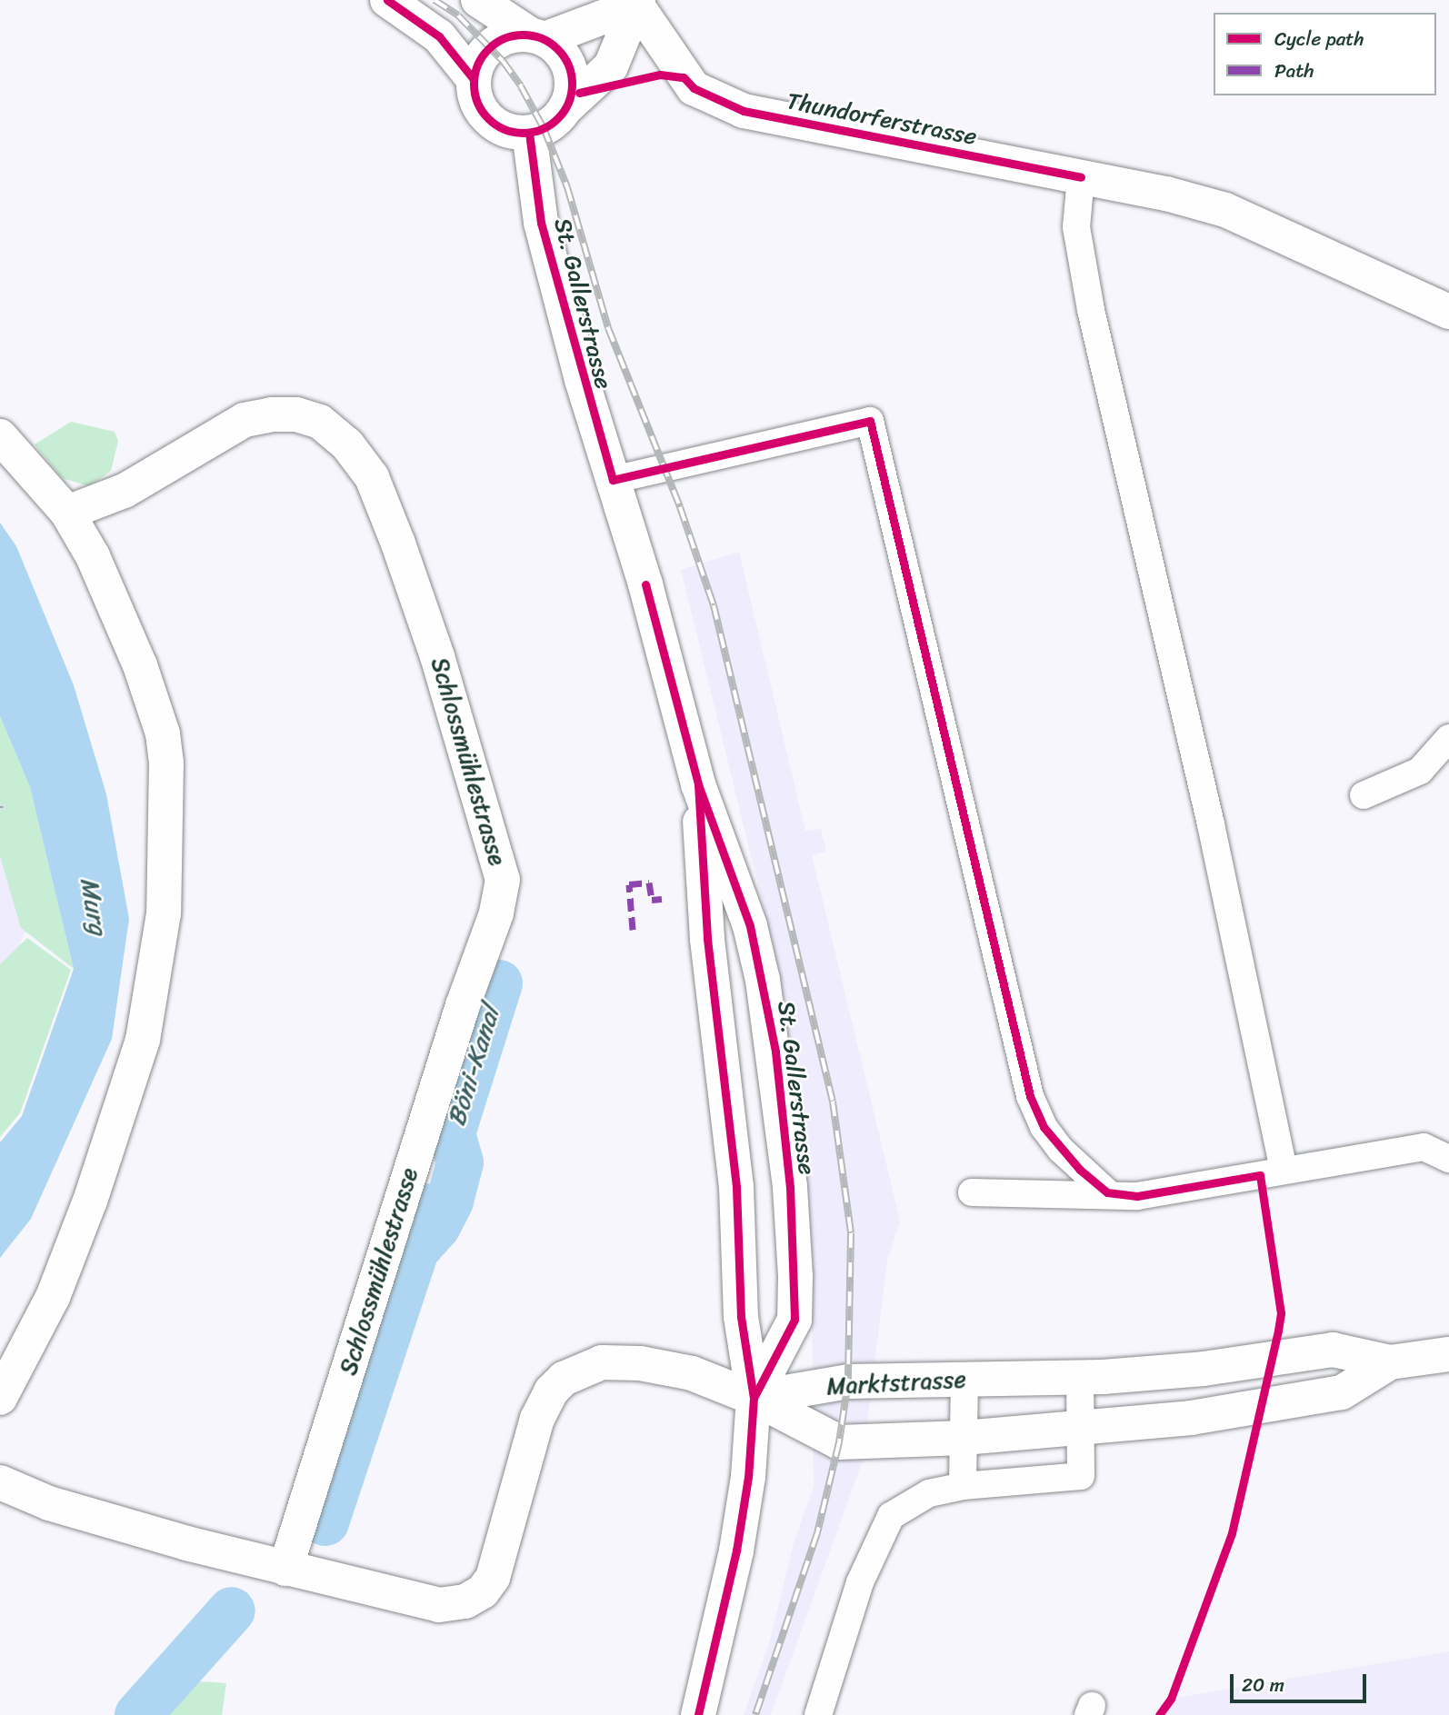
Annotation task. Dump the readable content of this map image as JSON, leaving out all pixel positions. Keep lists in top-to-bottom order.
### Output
{
  "streets": {
    "street": [
      "Thundorferstrasse",
      "St. Gallerstrasse",
      "Schlossmühlestrasse",
      "Marktstrasse"
    ]
  },
  "crossings": [
    ["St. Gallerstrasse", "Marktstrasse"]
  ],
  "water": ["Murg", "Böni-Kanal"],
  "legend": ["Cycle path", "Path"],
  "scale_bar": "20 m"
}
